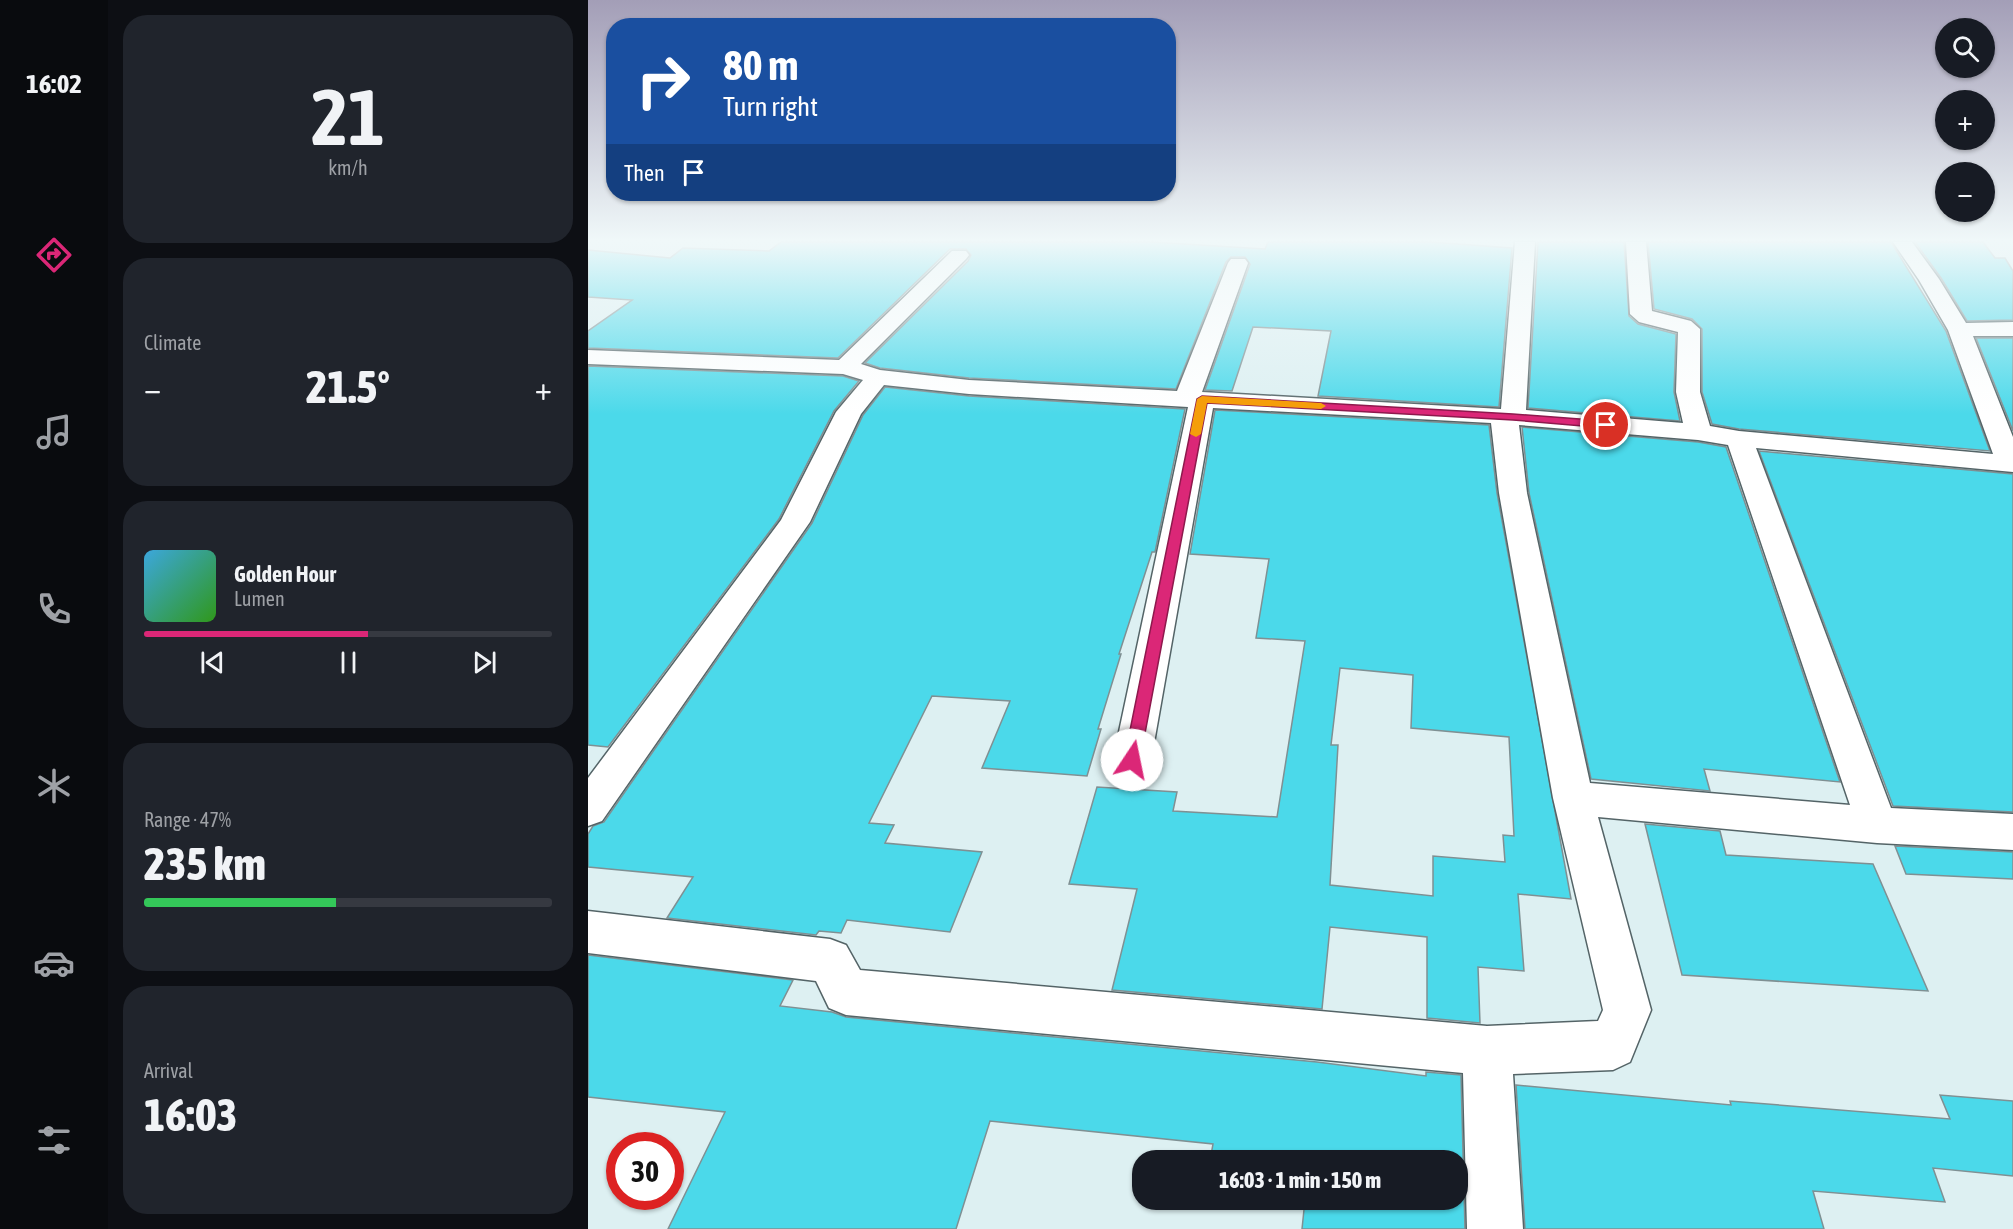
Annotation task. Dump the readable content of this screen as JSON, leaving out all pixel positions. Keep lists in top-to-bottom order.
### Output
{
  "page": {
    "tabs": "16:02",
    "tile": [
      ["21", "km/h"],
      "Climate",
      ["Range · 47%", "235 km"],
      ["Arrival", "16:03"]
    ],
    "map_buttons": ["+", "−"],
    "turn": ["80 m", "Turn right"],
    "then": "Then",
    "heat": ["−", "21.5°", "+"],
    "song": ["Golden Hour", "Lumen"],
    "limit": "30",
    "trip": "16:03 · 1 min · 150 m"
  }
}
